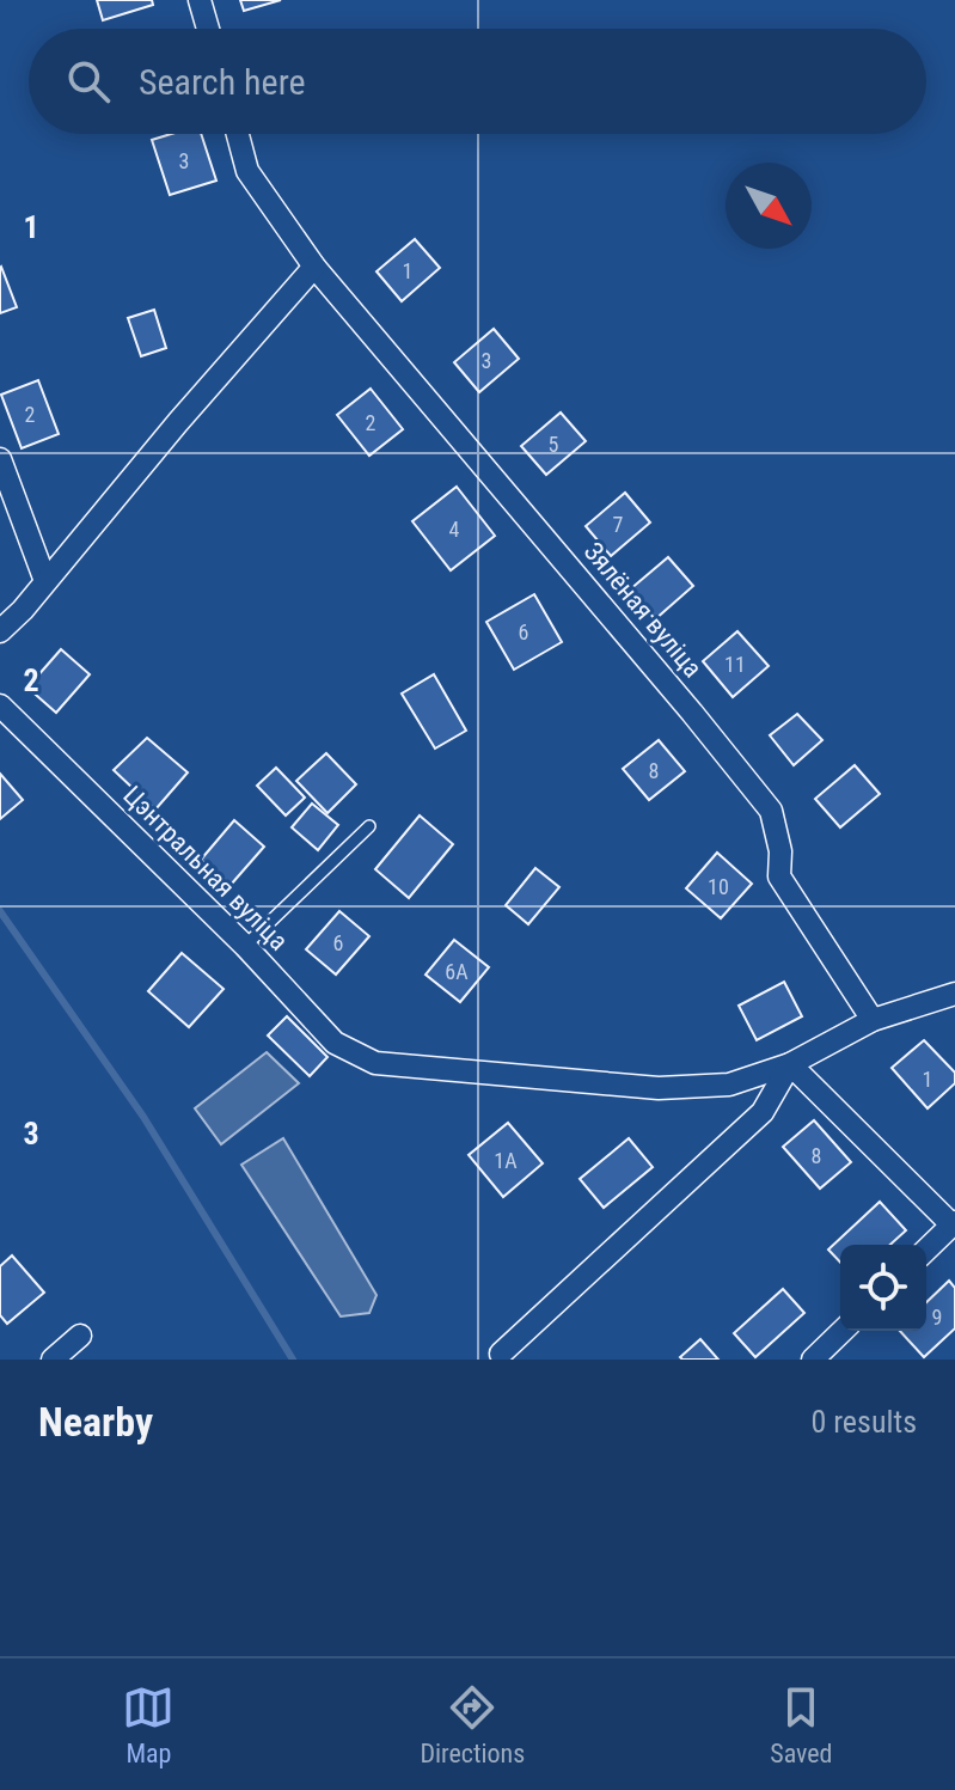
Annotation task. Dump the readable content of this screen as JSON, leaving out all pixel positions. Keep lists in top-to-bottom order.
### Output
{
  "streets": {
    "street": ["Зялёная вуліца", "Цэнтральная вуліца"]
  },
  "house_numbers": [
    "3",
    "1",
    "3",
    "2",
    "2",
    "5",
    "7",
    "4",
    "6",
    "11",
    "8",
    "10",
    "6",
    "6А",
    "1",
    "8",
    "1А",
    "9"
  ],
  "north": "bottom right",
  "page": {
    "search": "Search here",
    "heading": ["Nearby", "0 results"],
    "nav": ["Map", "Directions", "Saved"]
  },
  "grid": {
    "rows": ["1", "2", "3"]
  }
}
